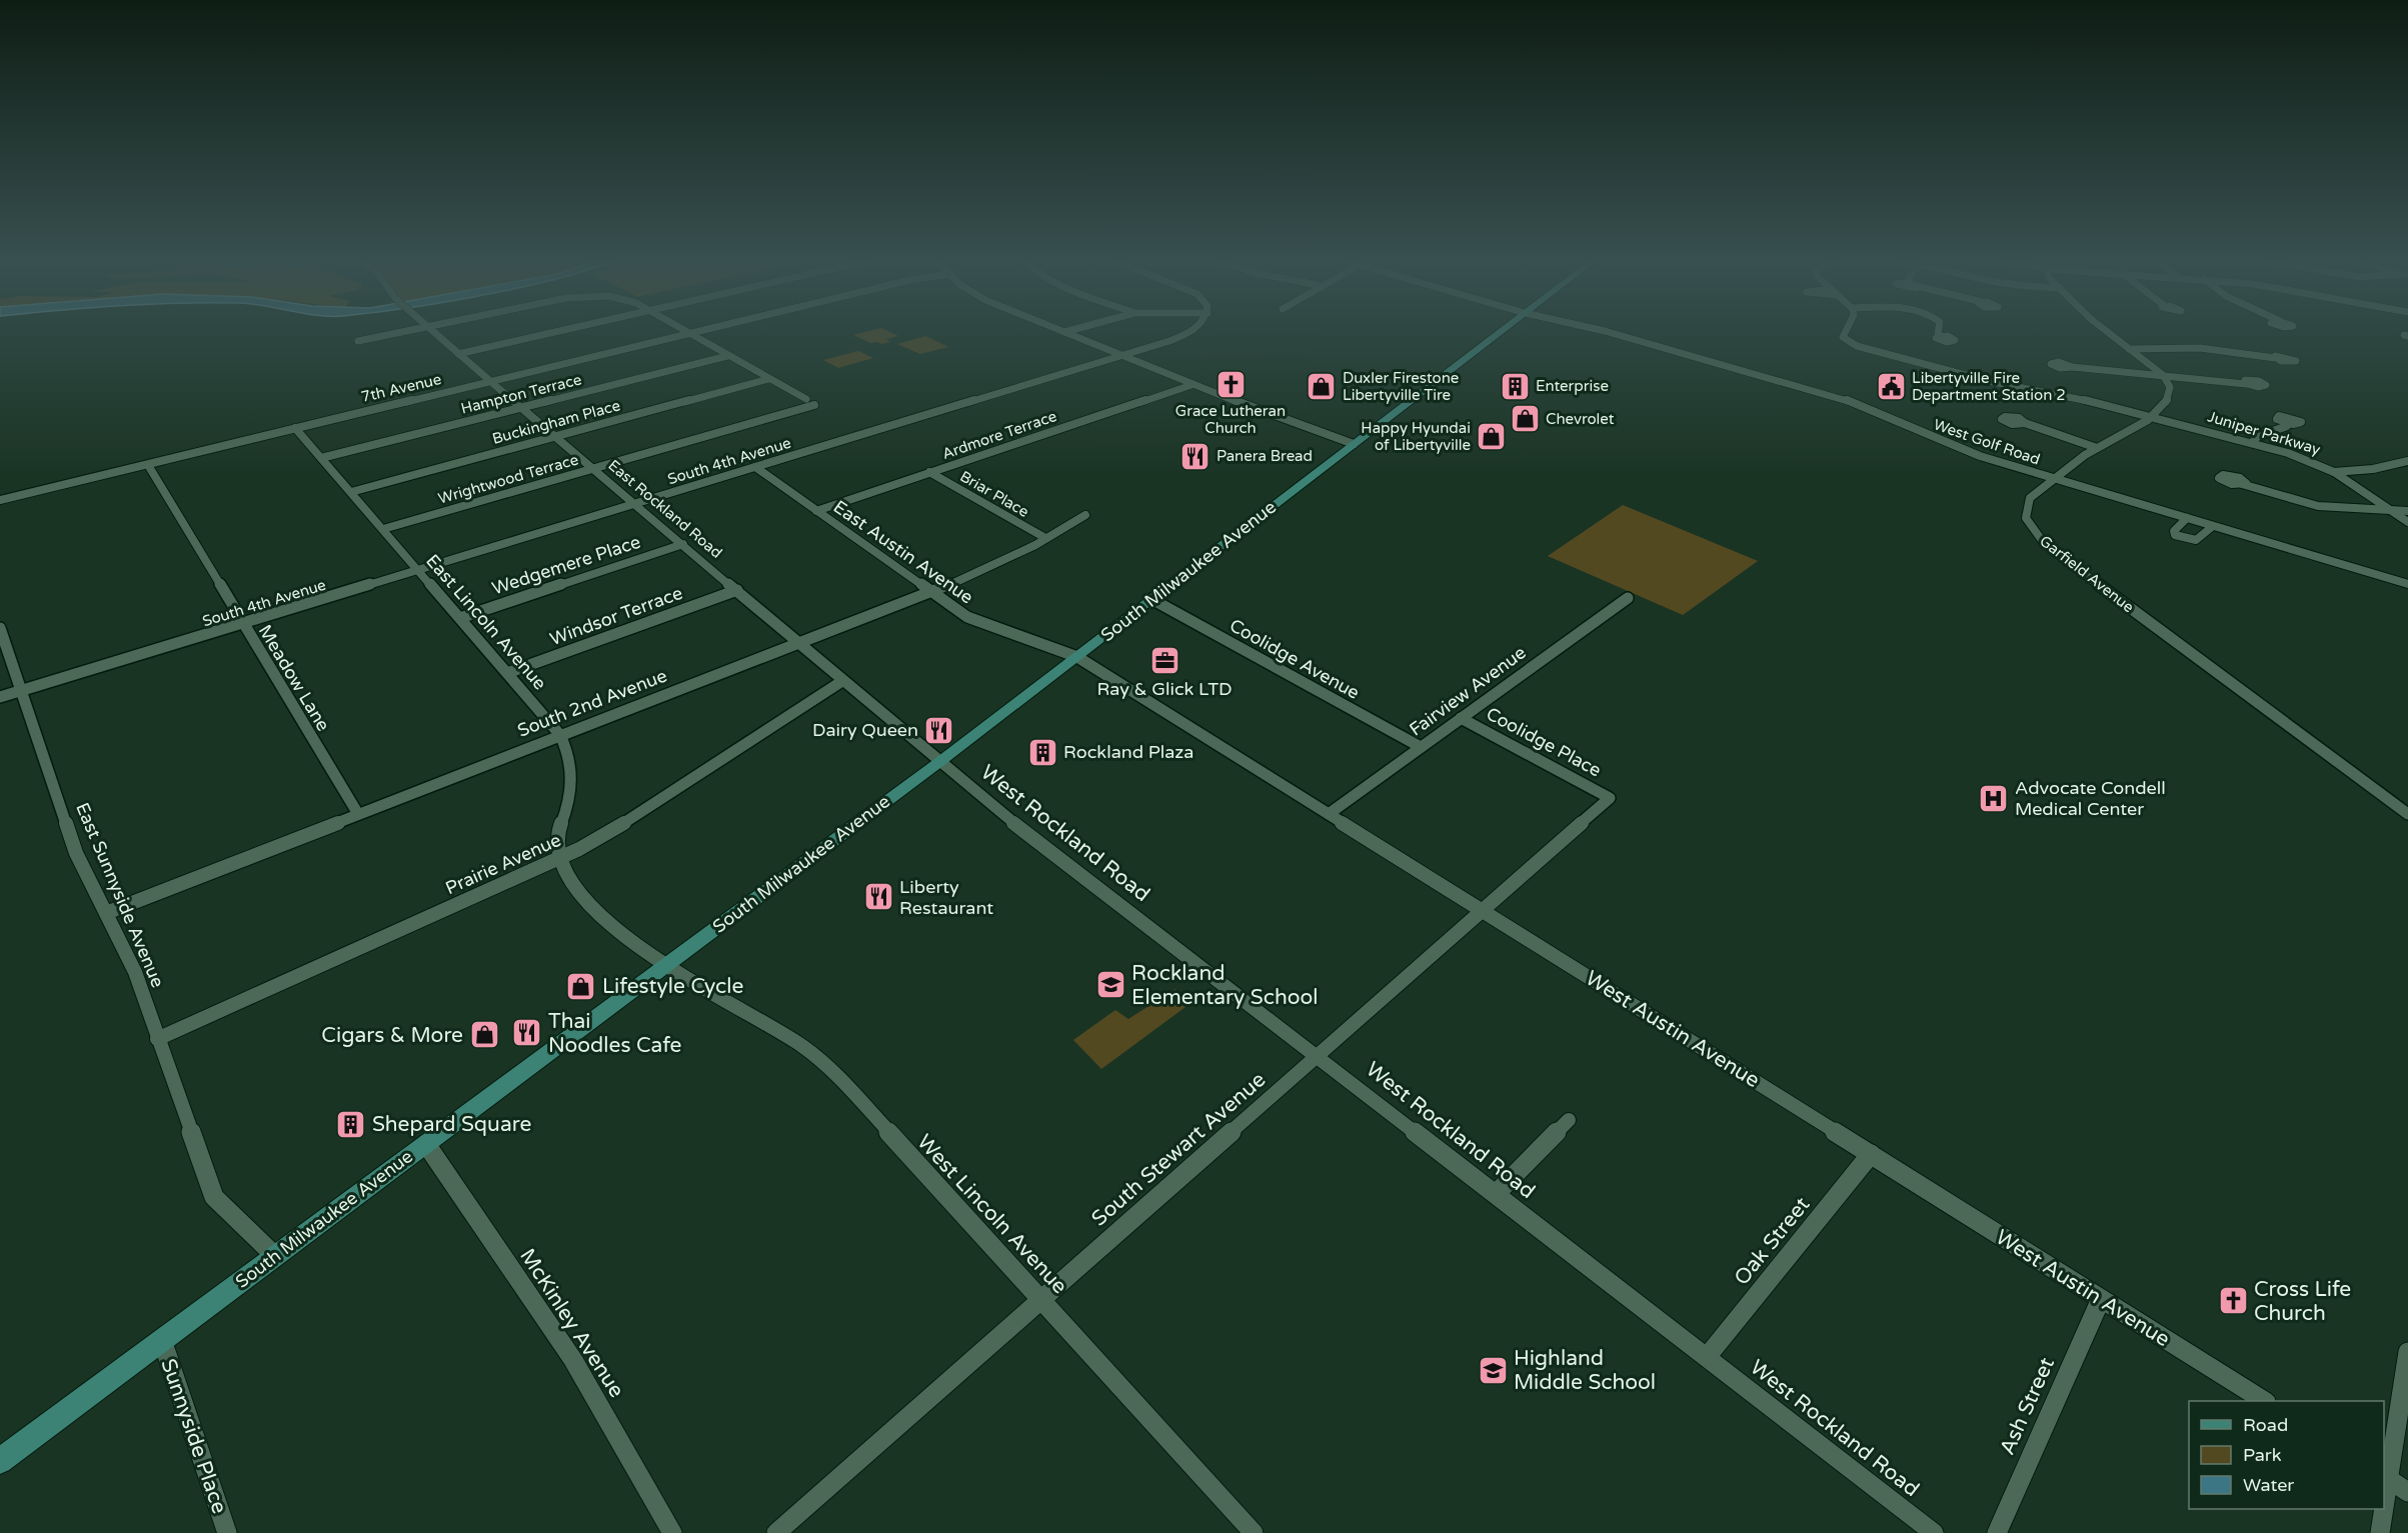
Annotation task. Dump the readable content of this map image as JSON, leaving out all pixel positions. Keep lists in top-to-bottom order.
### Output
{
  "streets": {
    "main road": ["South Milwaukee Avenue"],
    "street": [
      "7th Avenue",
      "Hampton Terrace",
      "Buckingham Place",
      "Juniper Parkway",
      "Ardmore Terrace",
      "West Golf Road",
      "South 4th Avenue",
      "Wrightwood Terrace",
      "Briar Place",
      "East Rockland Road",
      "East Austin Avenue",
      "Wedgemere Place",
      "Garfield Avenue",
      "Windsor Terrace",
      "East Lincoln Avenue",
      "Coolidge Avenue",
      "Meadow Lane",
      "Fairview Avenue",
      "South 2nd Avenue",
      "Coolidge Place",
      "West Rockland Road",
      "Prairie Avenue",
      "East Sunnyside Avenue",
      "West Austin Avenue",
      "South Stewart Avenue",
      "West Lincoln Avenue",
      "Oak Street",
      "McKinley Avenue",
      "Ash Street",
      "Sunnyside Place"
    ]
  },
  "crossings": [
    ["7th Avenue", "East Rockland Road"],
    ["7th Avenue", "East Lincoln Avenue"],
    ["7th Avenue", "Meadow Lane"],
    ["Hampton Terrace", "East Rockland Road"],
    ["Hampton Terrace", "East Lincoln Avenue"],
    ["Buckingham Place", "East Rockland Road"],
    ["Buckingham Place", "East Lincoln Avenue"],
    ["Juniper Parkway", "Garfield Avenue"],
    ["Ardmore Terrace", "Briar Place"],
    ["Ardmore Terrace", "East Austin Avenue"],
    ["West Golf Road", "Garfield Avenue"],
    ["South 4th Avenue", "East Rockland Road"],
    ["South 4th Avenue", "East Austin Avenue"],
    ["South 4th Avenue", "East Lincoln Avenue"],
    ["South 4th Avenue", "Meadow Lane"],
    ["South 4th Avenue", "East Sunnyside Avenue"],
    ["Wrightwood Terrace", "East Rockland Road"],
    ["Wrightwood Terrace", "East Lincoln Avenue"],
    ["Briar Place", "South 2nd Avenue"],
    ["East Rockland Road", "Wedgemere Place"],
    ["East Rockland Road", "South Milwaukee Avenue"],
    ["East Rockland Road", "Windsor Terrace"],
    ["East Rockland Road", "South 2nd Avenue"],
    ["East Rockland Road", "West Rockland Road"],
    ["East Rockland Road", "Prairie Avenue"],
    ["East Austin Avenue", "South Milwaukee Avenue"],
    ["East Austin Avenue", "South 2nd Avenue"],
    ["East Austin Avenue", "West Austin Avenue"],
    ["Wedgemere Place", "East Lincoln Avenue"],
    ["South Milwaukee Avenue", "East Lincoln Avenue"],
    ["South Milwaukee Avenue", "Coolidge Avenue"],
    ["South Milwaukee Avenue", "West Rockland Road"],
    ["South Milwaukee Avenue", "East Sunnyside Avenue"],
    ["South Milwaukee Avenue", "West Austin Avenue"],
    ["South Milwaukee Avenue", "West Lincoln Avenue"],
    ["South Milwaukee Avenue", "McKinley Avenue"],
    ["South Milwaukee Avenue", "Sunnyside Place"],
    ["Windsor Terrace", "East Lincoln Avenue"],
    ["East Lincoln Avenue", "South 2nd Avenue"],
    ["East Lincoln Avenue", "Prairie Avenue"],
    ["East Lincoln Avenue", "West Lincoln Avenue"],
    ["Coolidge Avenue", "Fairview Avenue"],
    ["Meadow Lane", "South 2nd Avenue"],
    ["Fairview Avenue", "Coolidge Place"],
    ["Fairview Avenue", "West Austin Avenue"],
    ["South 2nd Avenue", "East Sunnyside Avenue"],
    ["Coolidge Place", "South Stewart Avenue"],
    ["West Rockland Road", "South Stewart Avenue"],
    ["West Rockland Road", "Oak Street"],
    ["Prairie Avenue", "East Sunnyside Avenue"],
    ["West Austin Avenue", "South Stewart Avenue"],
    ["West Austin Avenue", "Oak Street"],
    ["West Austin Avenue", "Ash Street"],
    ["South Stewart Avenue", "West Lincoln Avenue"]
  ],
  "places": {
    "church": ["Grace Lutheran Church", "Cross Life Church"],
    "building": ["Enterprise", "Rockland Plaza", "Shepard Square"],
    "shop": [
      "Duxler Firestone Libertyville Tire",
      "Chevrolet",
      "Happy Hyundai of Libertyville",
      "Lifestyle Cycle",
      "Cigars & More"
    ],
    "public building": ["Libertyville Fire Department Station 2"],
    "restaurant": [
      "Panera Bread",
      "Dairy Queen",
      "Liberty Restaurant",
      "Thai Noodles Cafe"
    ],
    "office": ["Ray & Glick LTD"],
    "hospital": ["Advocate Condell Medical Center"],
    "school or university": ["Rockland Elementary School", "Highland Middle School"]
  },
  "legend": ["Road", "Park", "Water"]
}
